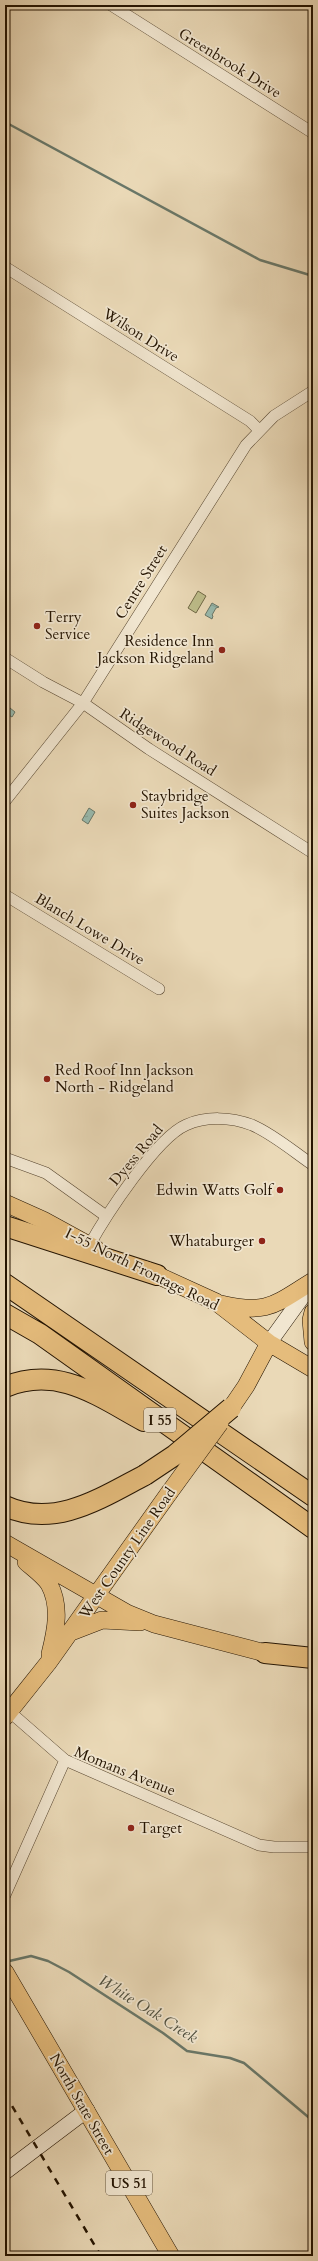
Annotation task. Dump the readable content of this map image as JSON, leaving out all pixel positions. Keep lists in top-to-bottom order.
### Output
{
  "streets": {
    "highway": ["I 55"],
    "main road": [
      "I-55 North Frontage Road",
      "West County Line Road",
      "North State Street",
      "US 51"
    ],
    "street": [
      "Greenbrook Drive",
      "Wilson Drive",
      "Centre Street",
      "Ridgewood Road",
      "Blanch Lowe Drive",
      "Dyess Road",
      "Momans Avenue"
    ]
  },
  "crossings": [
    ["Wilson Drive", "Centre Street"],
    ["Centre Street", "Ridgewood Road"],
    ["Dyess Road", "I-55 North Frontage Road"],
    ["I-55 North Frontage Road", "West County Line Road"]
  ],
  "water": ["White Oak Creek"],
  "places": [
    "Terry Service",
    "Residence Inn Jackson Ridgeland",
    "Staybridge Suites Jackson",
    "Red Roof Inn Jackson North - Ridgeland",
    "Edwin Watts Golf",
    "Whataburger",
    "Target"
  ]
}
